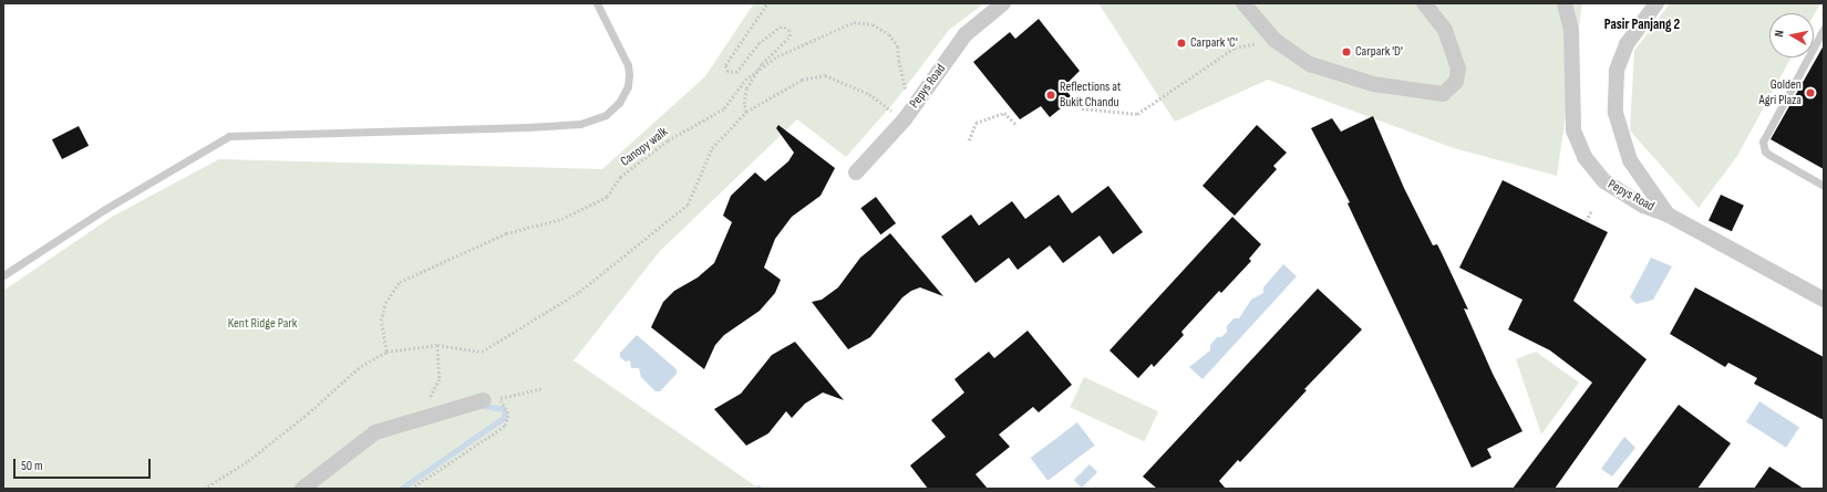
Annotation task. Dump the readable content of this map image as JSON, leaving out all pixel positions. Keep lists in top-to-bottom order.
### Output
{
  "streets": {
    "street": ["Pepys Road"],
    "path": ["Canopy walk"]
  },
  "crossings": [
    ["Pepys Road", "Canopy walk"]
  ],
  "districts": ["Pasir Panjang 2"],
  "parks": ["Kent Ridge Park"],
  "places": [
    "Carpark 'C'",
    "Carpark 'D'",
    "Golden Agri Plaza",
    "Reflections at Bukit Chandu"
  ],
  "scale_bar": "50 m",
  "north": "left"
}
